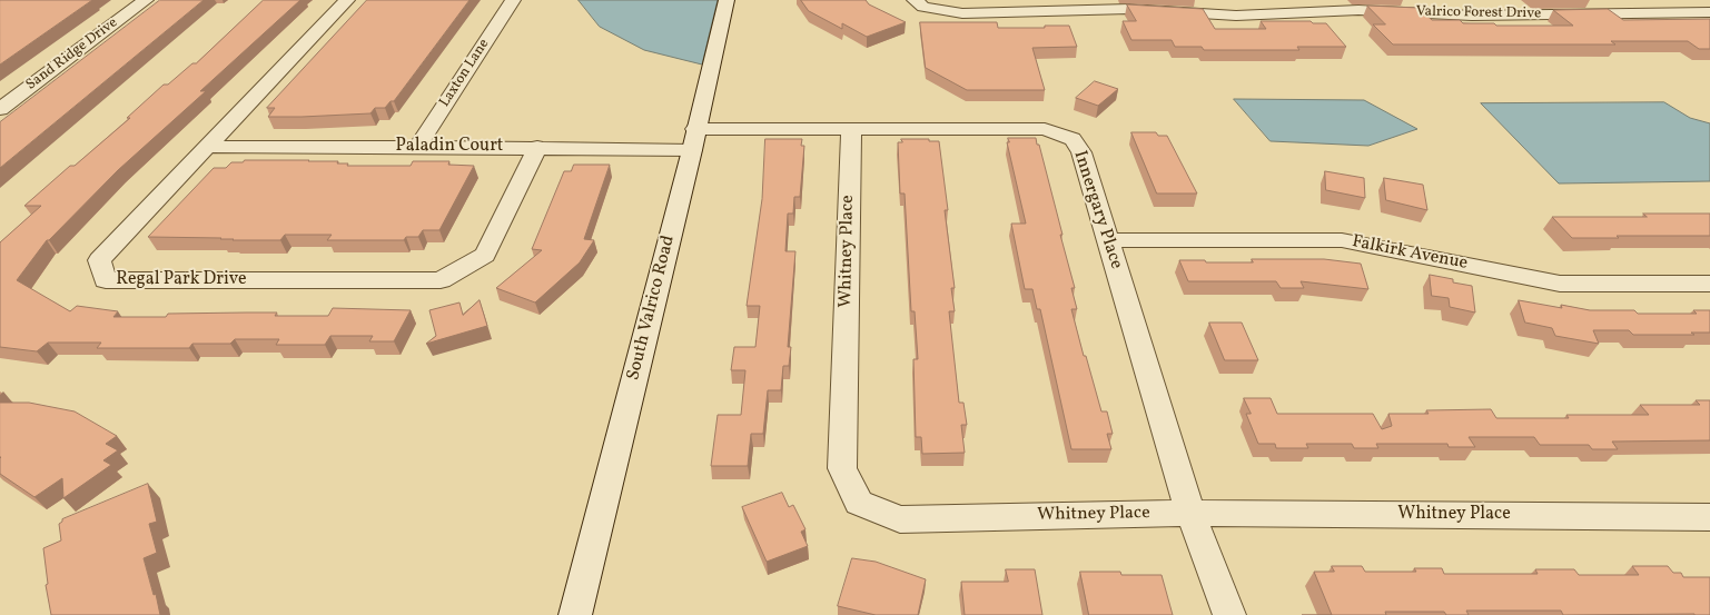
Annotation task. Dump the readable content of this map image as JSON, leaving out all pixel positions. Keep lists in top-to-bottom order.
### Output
{
  "streets": {
    "street": [
      "Valrico Forest Drive",
      "Sand Ridge Drive",
      "Laxton Lane",
      "Paladin Court",
      "Innergary Place",
      "Whitney Place",
      "Falkirk Avenue",
      "Regal Park Drive",
      "South Valrico Road"
    ]
  },
  "crossings": [
    ["Laxton Lane", "Paladin Court"],
    ["Paladin Court", "Innergary Place"],
    ["Paladin Court", "Regal Park Drive"],
    ["Paladin Court", "South Valrico Road"],
    ["Innergary Place", "Whitney Place"],
    ["Innergary Place", "Falkirk Avenue"],
    ["Innergary Place", "South Valrico Road"]
  ]
}
